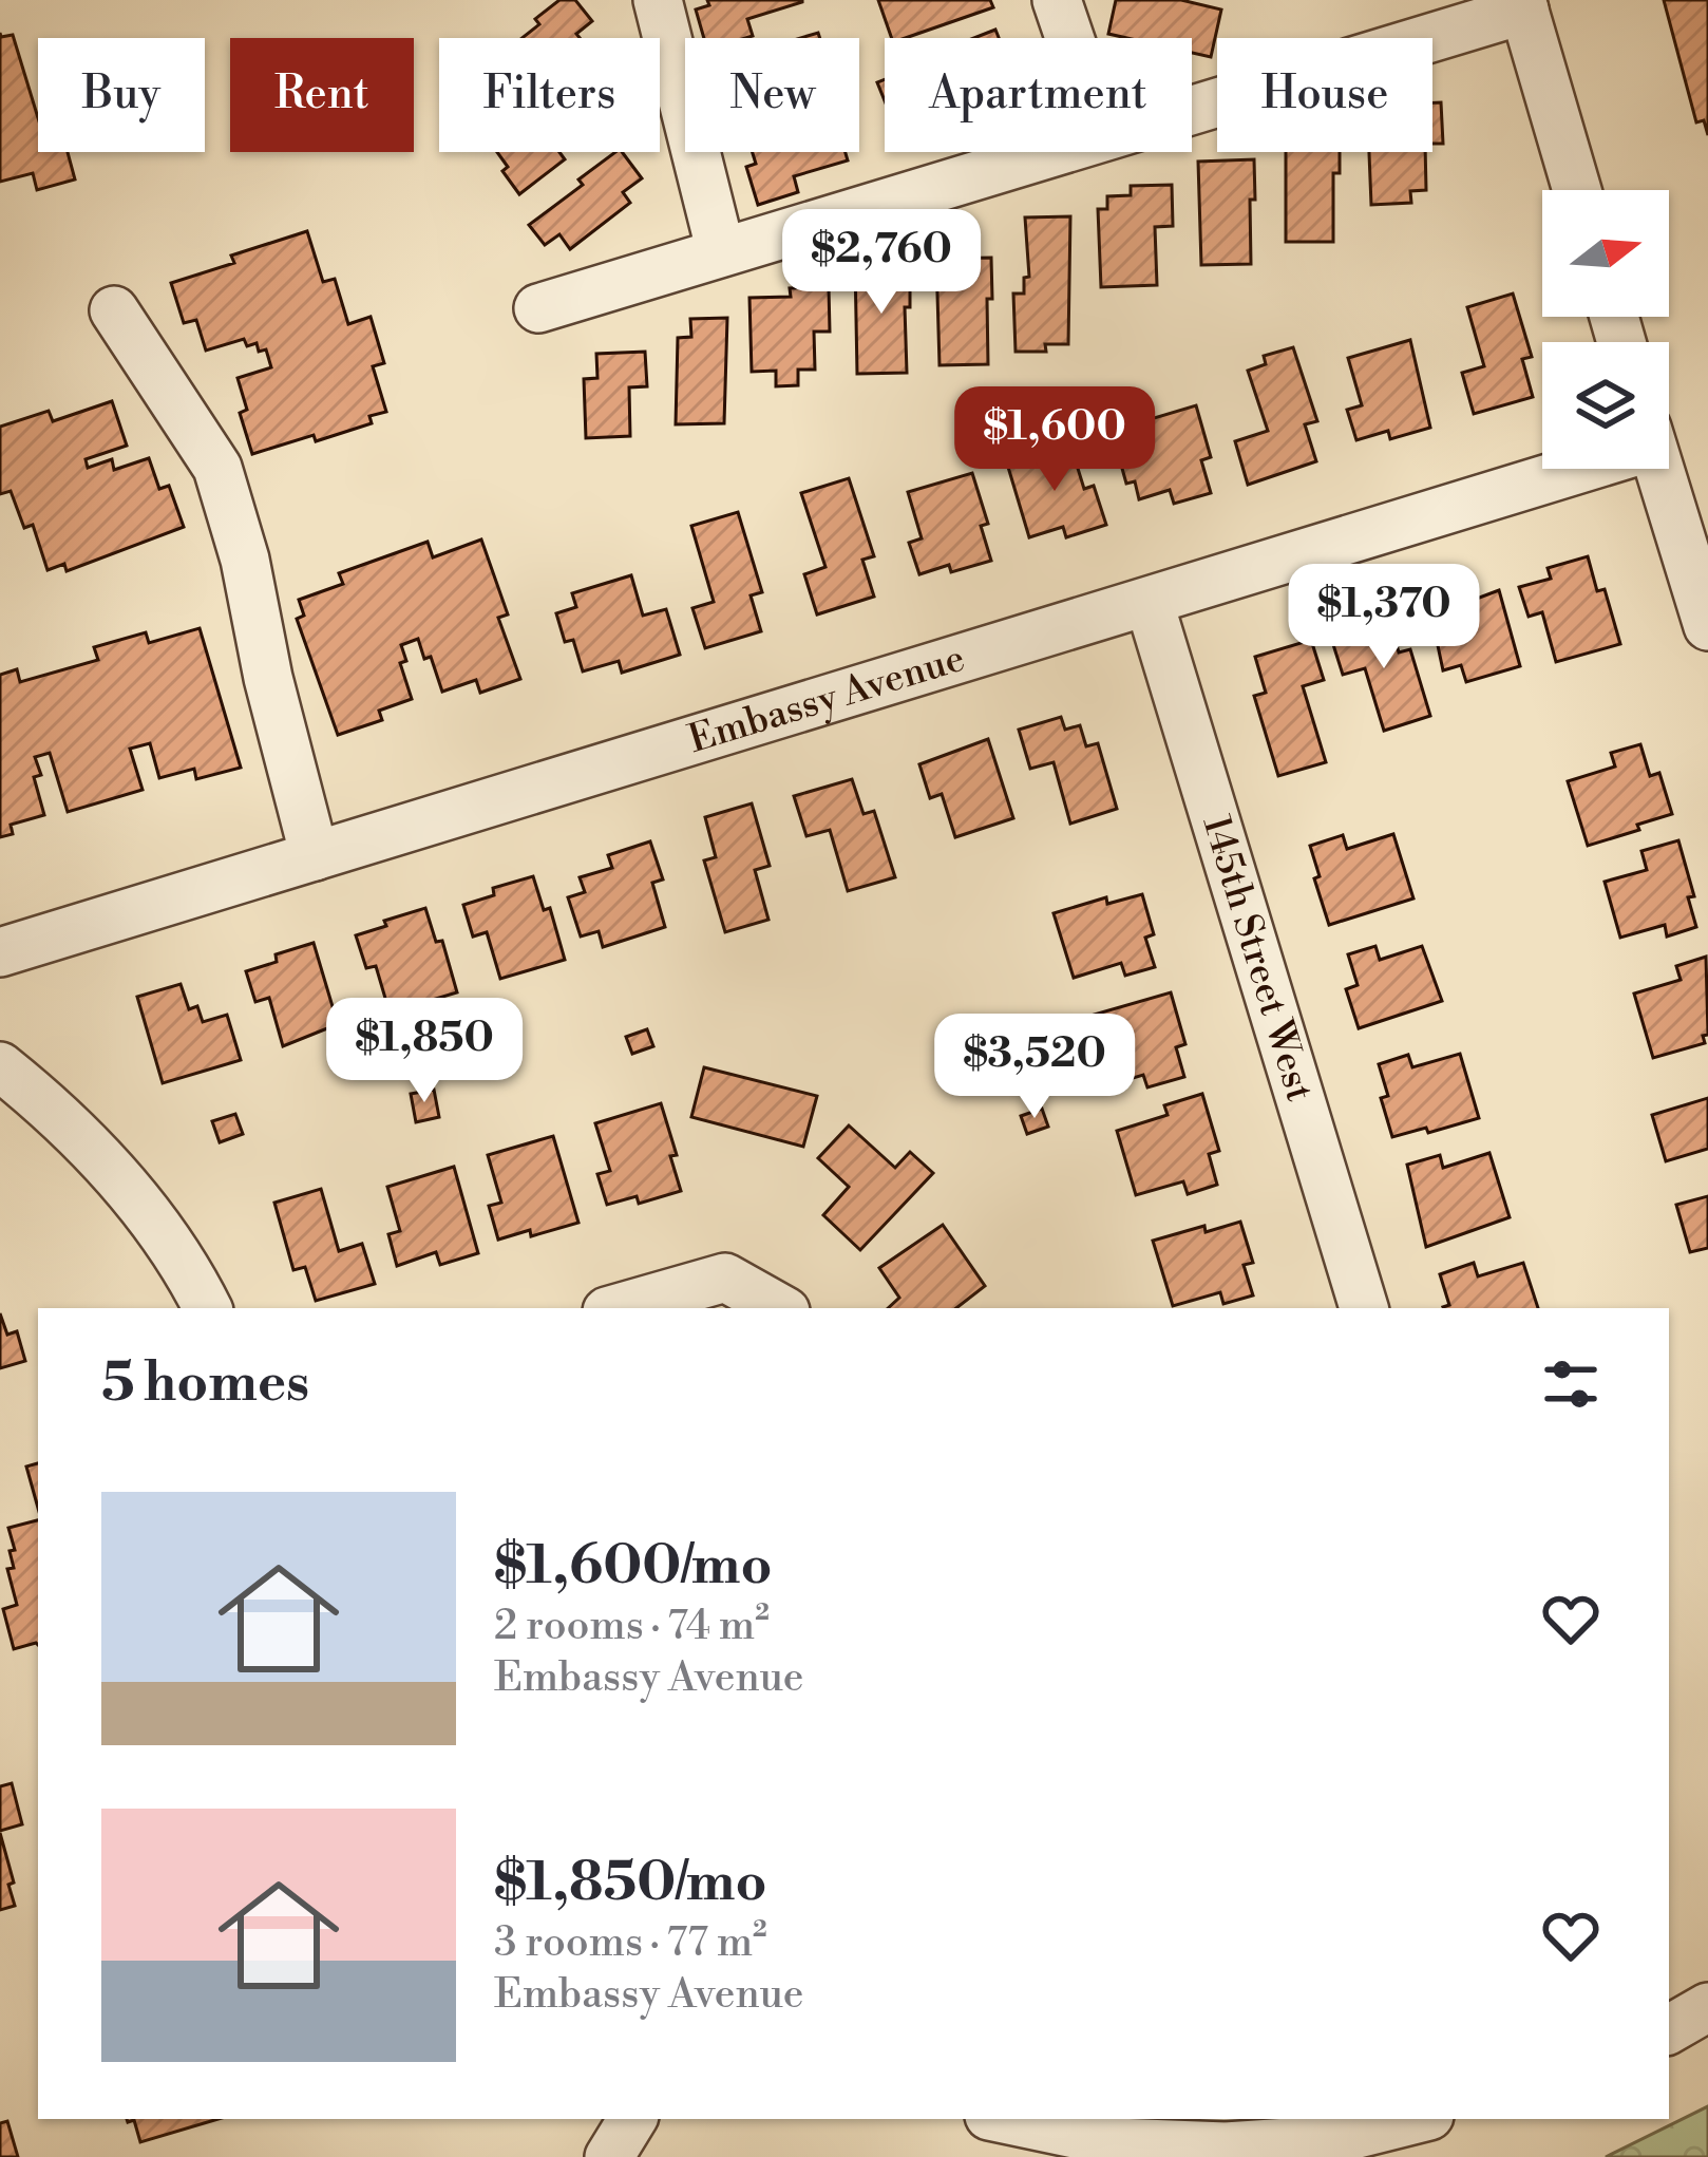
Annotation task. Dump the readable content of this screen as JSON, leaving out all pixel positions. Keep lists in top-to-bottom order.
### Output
{
  "streets": {
    "street": ["Embassy Avenue", "145th Street West"]
  },
  "crossings": [
    ["Embassy Avenue", "145th Street West"]
  ],
  "north": "right",
  "page": {
    "chip": [
      "Buy",
      "Rent",
      "Filters",
      "New",
      "Apartment",
      "House"
    ],
    "price": [
      "$2,760",
      "$1,600",
      "$1,370",
      "$1,850",
      "$3,520"
    ],
    "heading": "5 homes",
    "list": [
      {
        "name": "$1,600/mo",
        "note": "2 rooms · 74 m² · Embassy Avenue"
      },
      {
        "name": "$1,850/mo",
        "note": "3 rooms · 77 m² · Embassy Avenue"
      }
    ]
  }
}
